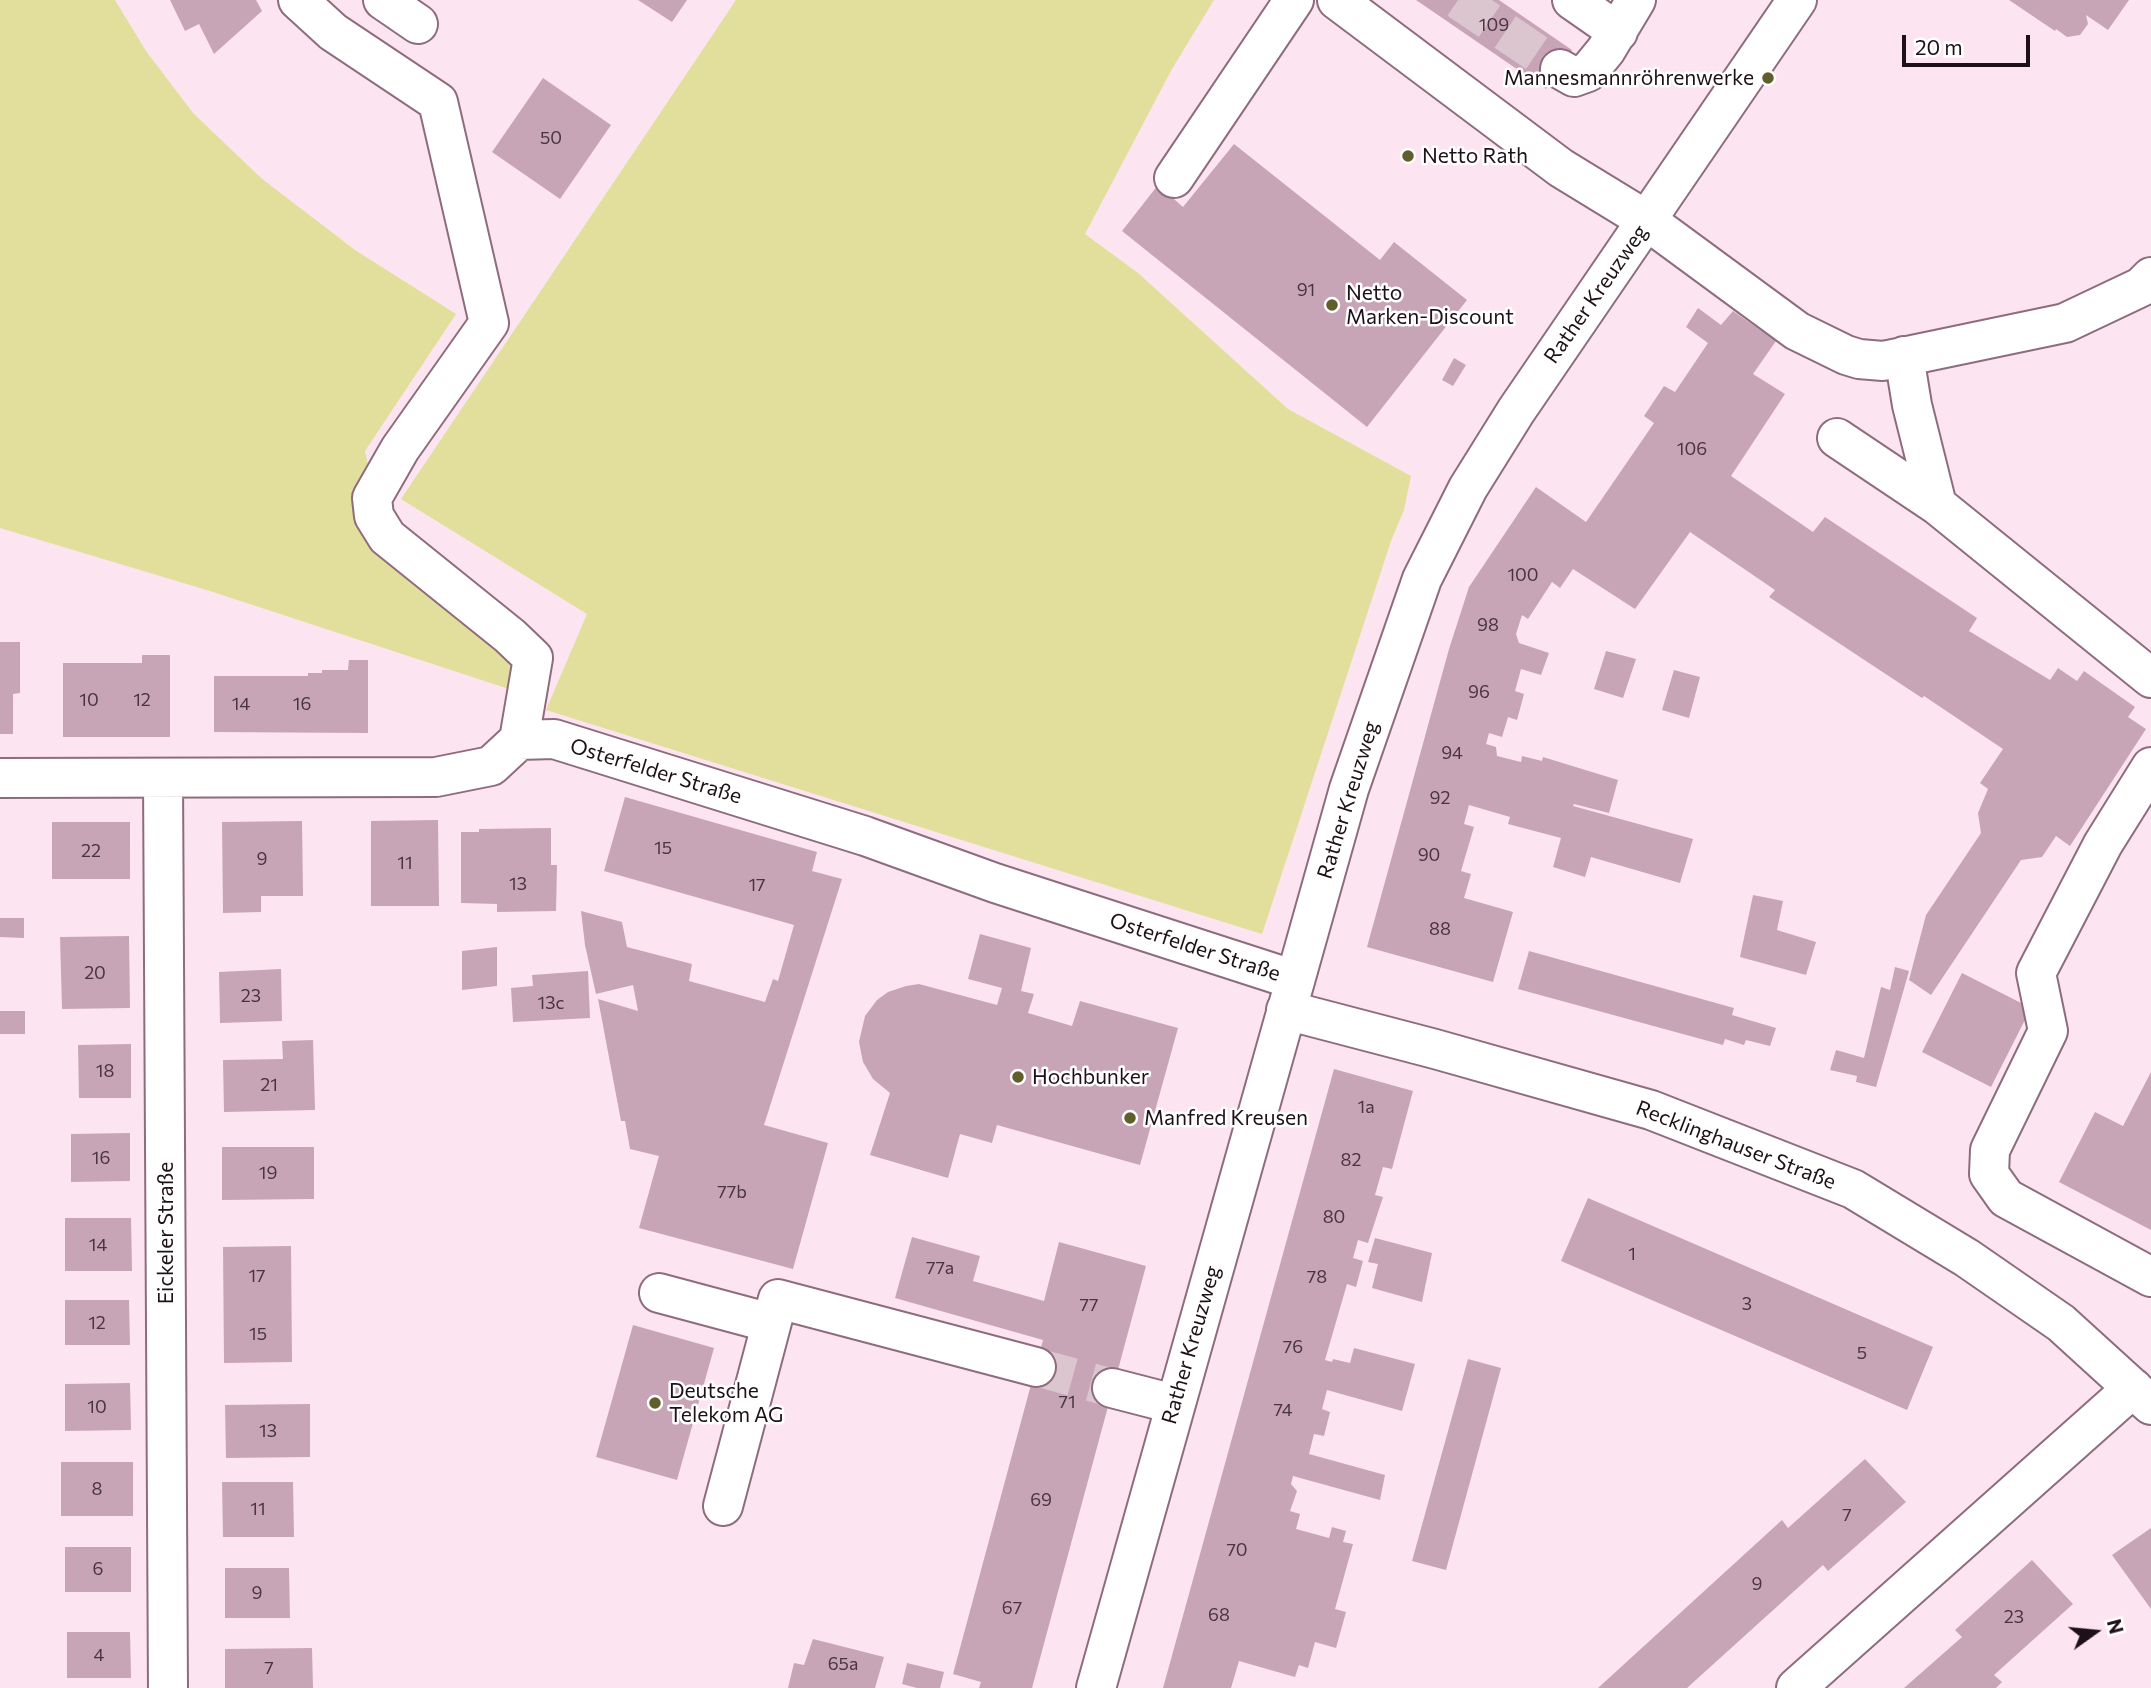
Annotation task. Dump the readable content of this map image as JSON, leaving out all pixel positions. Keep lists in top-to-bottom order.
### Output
{
  "streets": {
    "street": [
      "Rather Kreuzweg",
      "Osterfelder Straße",
      "Recklinghauser Straße",
      "Eickeler Straße"
    ]
  },
  "crossings": [
    ["Rather Kreuzweg", "Osterfelder Straße"],
    ["Rather Kreuzweg", "Recklinghauser Straße"],
    ["Osterfelder Straße", "Recklinghauser Straße"]
  ],
  "places": [
    "Mannesmannröhrenwerke",
    "Netto Rath",
    "Netto Marken-Discount",
    "Hochbunker",
    "Manfred Kreusen",
    "Deutsche Telekom AG"
  ],
  "house_numbers": [
    "109",
    "50",
    "91",
    "106",
    "100",
    "98",
    "96",
    "10",
    "12",
    "14",
    "16",
    "94",
    "92",
    "15",
    "22",
    "90",
    "9",
    "11",
    "13",
    "17",
    "88",
    "20",
    "23",
    "13c",
    "18",
    "21",
    "1a",
    "16",
    "82",
    "19",
    "77b",
    "80",
    "14",
    "1",
    "77a",
    "17",
    "78",
    "3",
    "77",
    "12",
    "15",
    "76",
    "5",
    "71",
    "10",
    "74",
    "13",
    "8",
    "69",
    "11",
    "7",
    "70",
    "6",
    "9",
    "9",
    "67",
    "68",
    "23",
    "4",
    "65a",
    "7"
  ],
  "scale_bar": "20 m",
  "north": "right"
}
